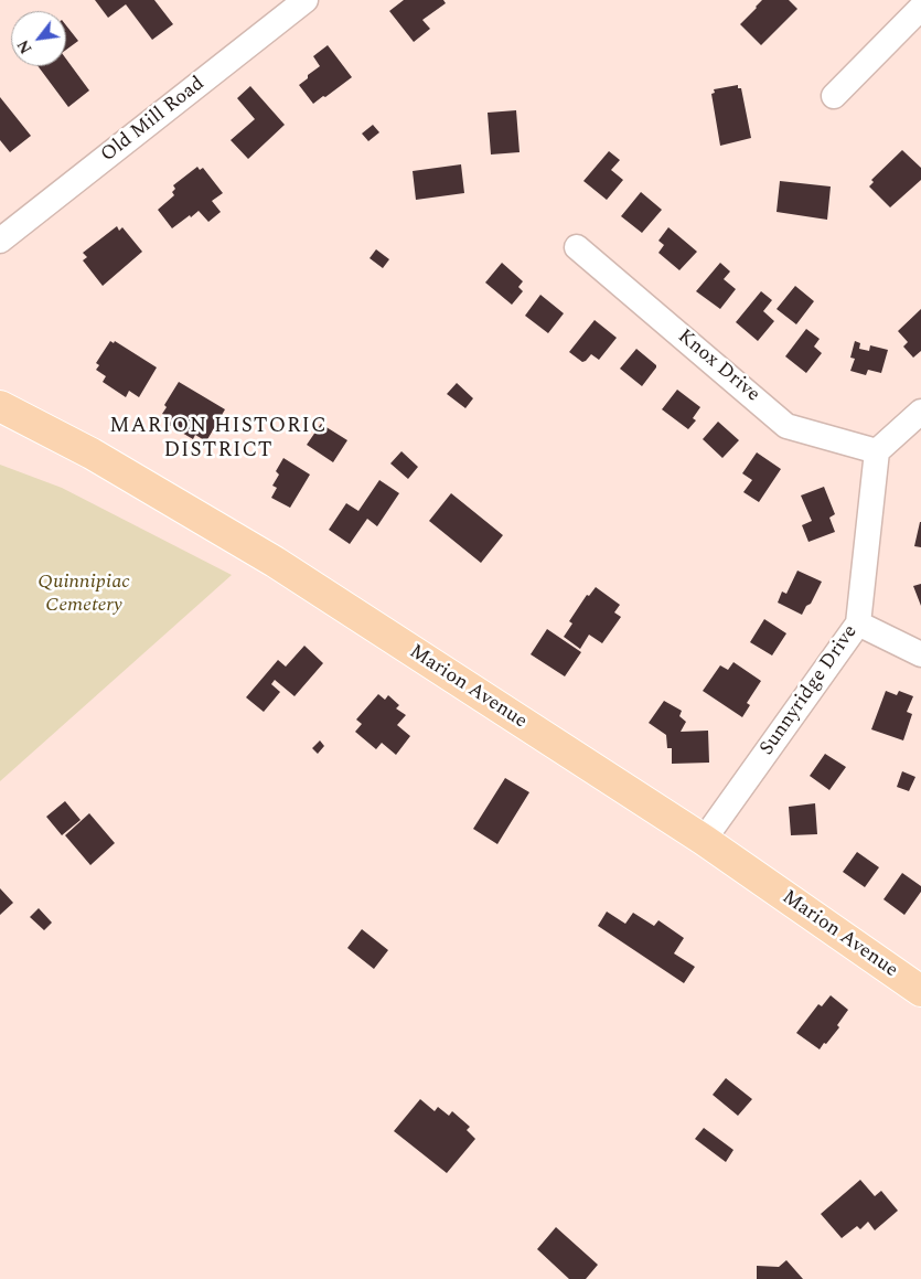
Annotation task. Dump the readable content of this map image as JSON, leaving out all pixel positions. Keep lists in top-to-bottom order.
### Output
{
  "streets": {
    "main road": ["Marion Avenue"],
    "street": ["Old Mill Road", "Knox Drive", "Sunnyridge Drive"]
  },
  "crossings": [
    ["Knox Drive", "Sunnyridge Drive"],
    ["Marion Avenue", "Sunnyridge Drive"]
  ],
  "districts": ["MARION HISTORIC DISTRICT"],
  "parks": ["Quinnipiac Cemetery"],
  "north": "bottom left"
}
